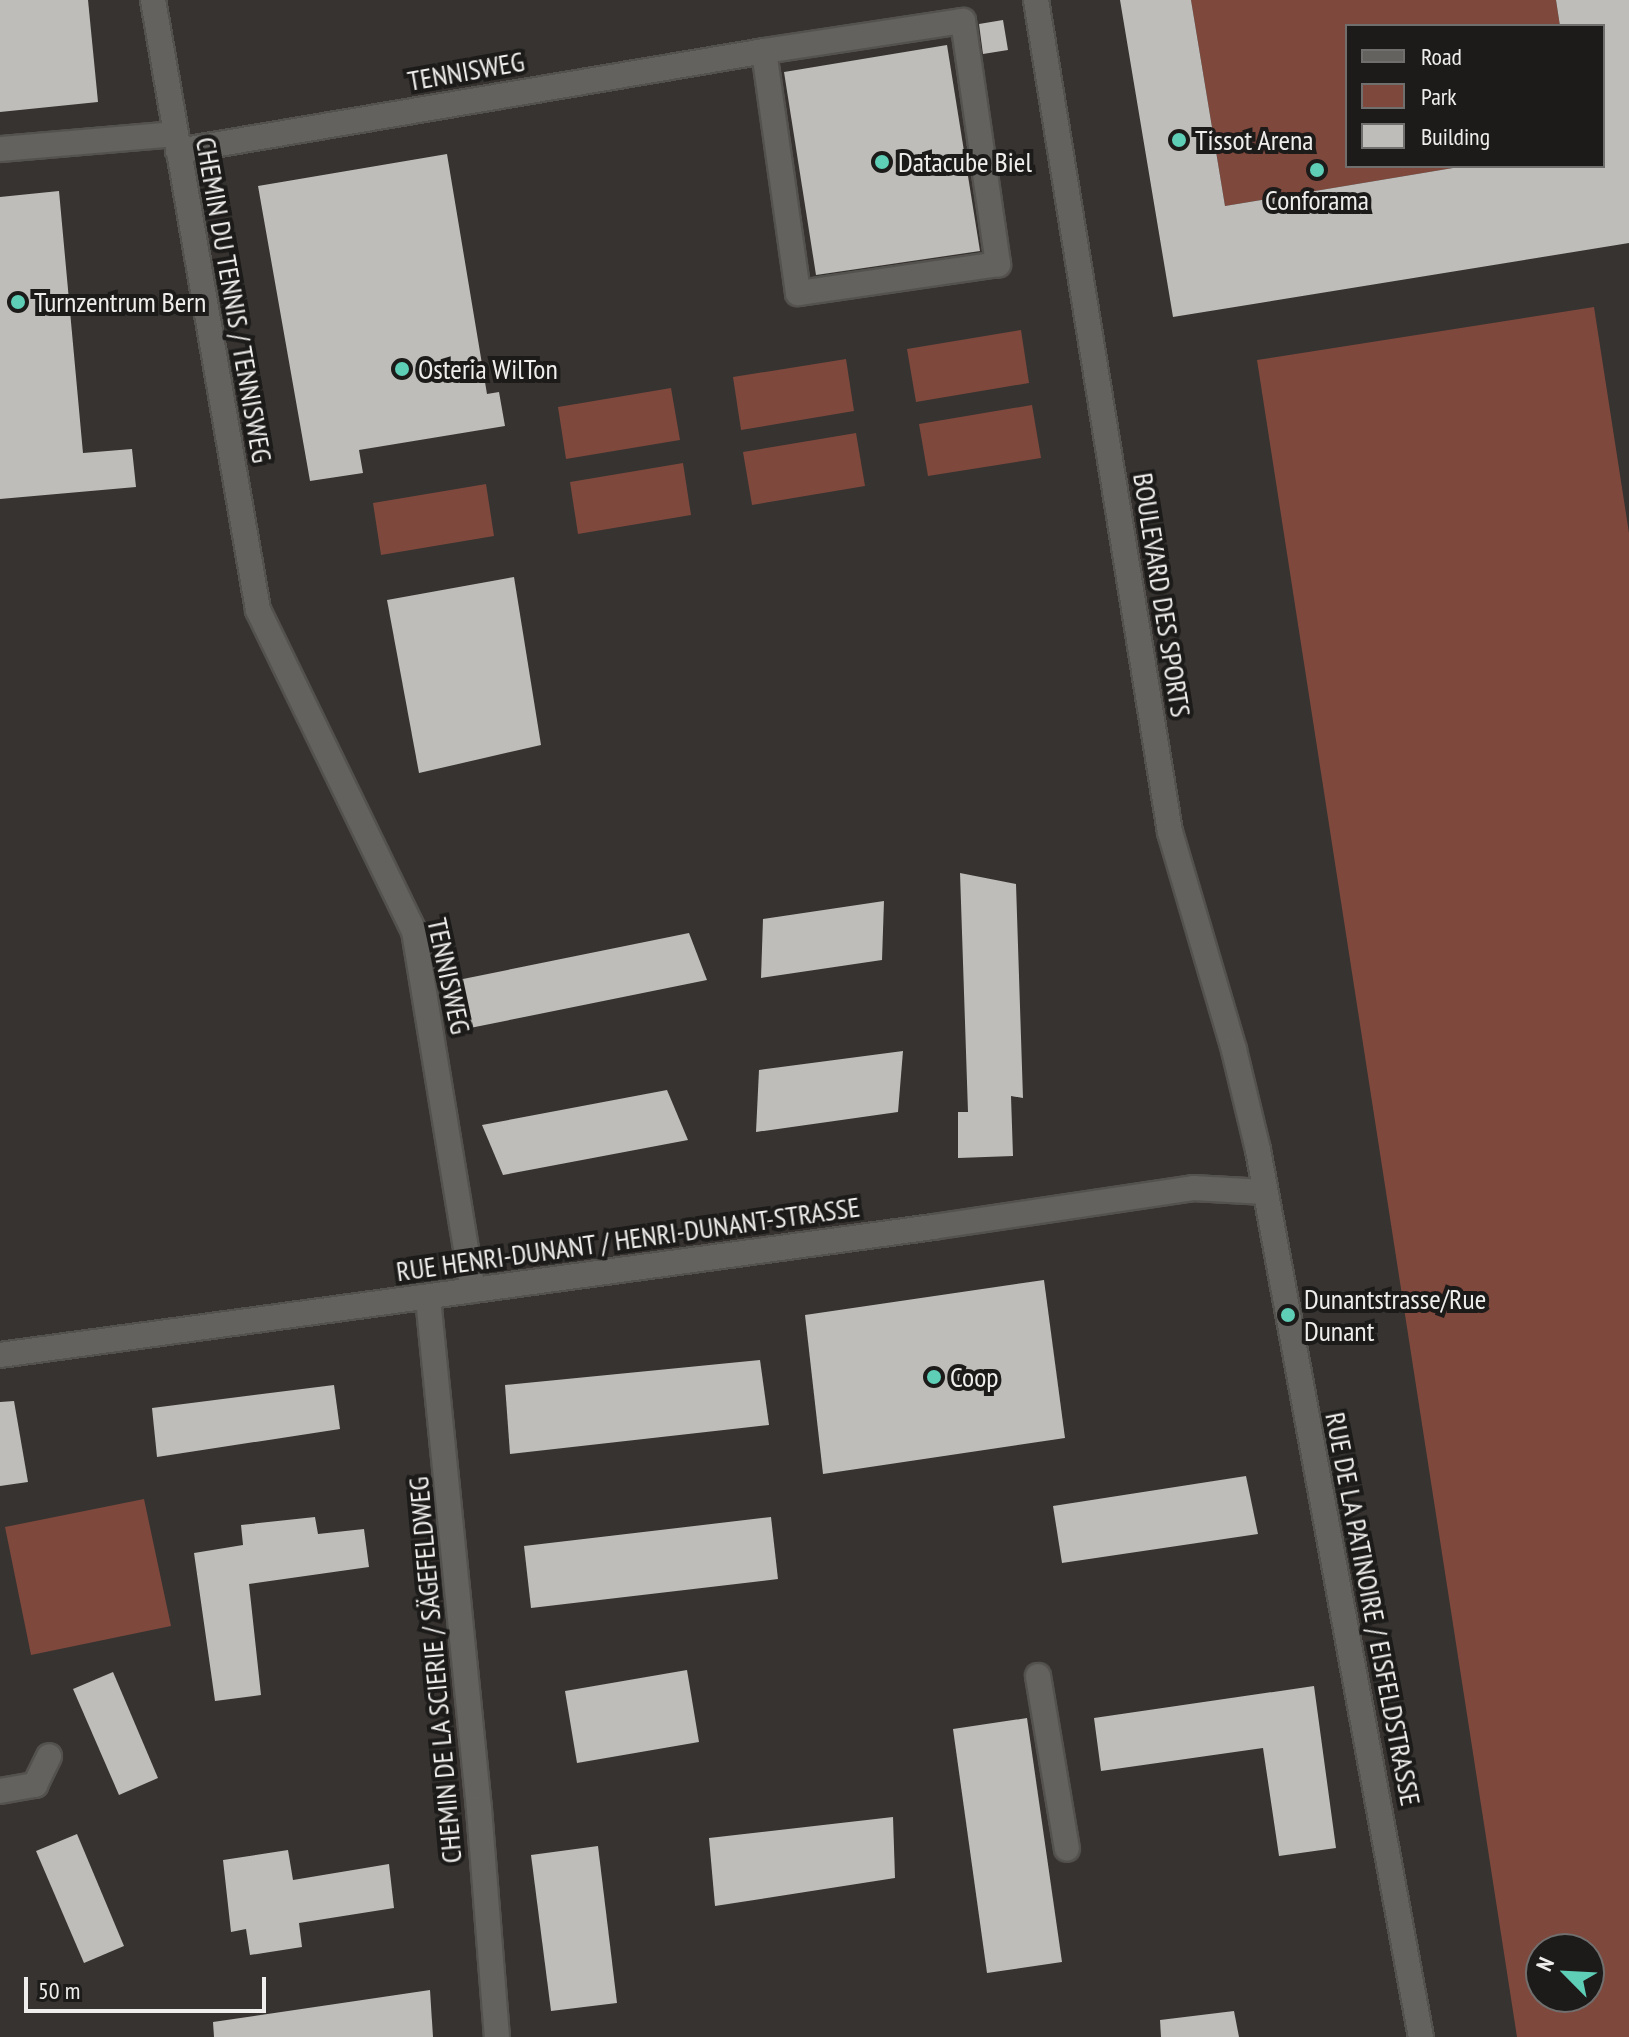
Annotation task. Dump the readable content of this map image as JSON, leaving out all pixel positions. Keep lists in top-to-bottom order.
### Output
{
  "streets": {
    "street": [
      "TENNISWEG",
      "CHEMIN DU TENNIS / TENNISWEG",
      "BOULEVARD DES SPORTS",
      "RUE HENRI-DUNANT / HENRI-DUNANT-STRASSE",
      "RUE DE LA PATINOIRE / EISFELDSTRASSE",
      "CHEMIN DE LA SCIERIE / SÄGEFELDWEG"
    ]
  },
  "crossings": [
    ["TENNISWEG", "CHEMIN DU TENNIS / TENNISWEG"],
    ["TENNISWEG", "RUE HENRI-DUNANT / HENRI-DUNANT-STRASSE"],
    ["BOULEVARD DES SPORTS", "RUE HENRI-DUNANT / HENRI-DUNANT-STRASSE"],
    ["BOULEVARD DES SPORTS", "RUE DE LA PATINOIRE / EISFELDSTRASSE"],
    ["RUE HENRI-DUNANT / HENRI-DUNANT-STRASSE", "RUE DE LA PATINOIRE / EISFELDSTRASSE"],
    ["RUE HENRI-DUNANT / HENRI-DUNANT-STRASSE", "CHEMIN DE LA SCIERIE / SÄGEFELDWEG"]
  ],
  "places": [
    "Tissot Arena",
    "Datacube Biel",
    "Conforama",
    "Turnzentrum Bern",
    "Osteria WilTon",
    "Dunantstrasse/Rue Dunant",
    "Coop"
  ],
  "legend": ["Road", "Park", "Building"],
  "scale_bar": "50 m",
  "north": "top left"
}
